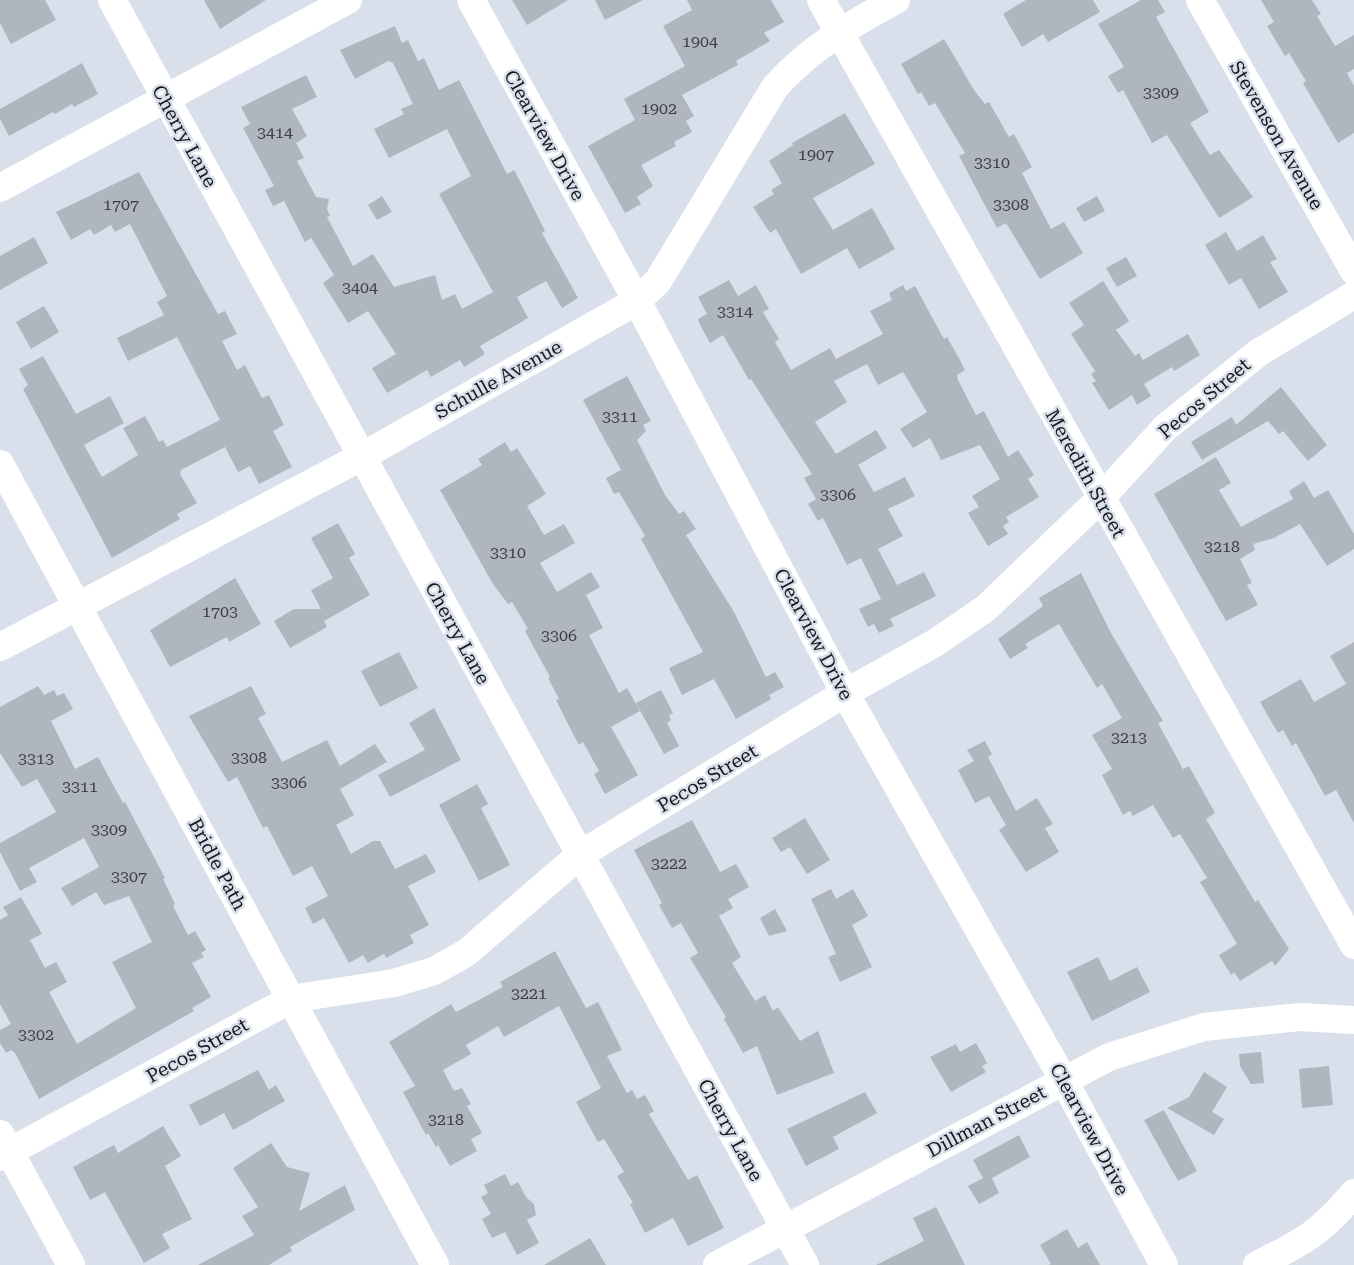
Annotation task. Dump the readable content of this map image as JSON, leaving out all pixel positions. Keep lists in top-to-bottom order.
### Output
{
  "streets": {
    "street": [
      "Clearview Drive",
      "Stevenson Avenue",
      "Cherry Lane",
      "Schulle Avenue",
      "Pecos Street",
      "Meredith Street",
      "Bridle Path",
      "Dillman Street"
    ]
  },
  "crossings": [
    ["Clearview Drive", "Schulle Avenue"],
    ["Clearview Drive", "Pecos Street"],
    ["Clearview Drive", "Dillman Street"],
    ["Cherry Lane", "Schulle Avenue"],
    ["Cherry Lane", "Pecos Street"],
    ["Cherry Lane", "Dillman Street"],
    ["Schulle Avenue", "Meredith Street"],
    ["Schulle Avenue", "Bridle Path"],
    ["Pecos Street", "Meredith Street"],
    ["Pecos Street", "Bridle Path"]
  ],
  "house_numbers": [
    "1904",
    "3309",
    "1902",
    "3414",
    "1907",
    "3310",
    "1707",
    "3308",
    "3404",
    "3314",
    "3311",
    "3306",
    "3218",
    "3310",
    "1703",
    "3306",
    "3213",
    "3308",
    "3313",
    "3306",
    "3311",
    "3309",
    "3222",
    "3307",
    "3221",
    "3302",
    "3218"
  ]
}
